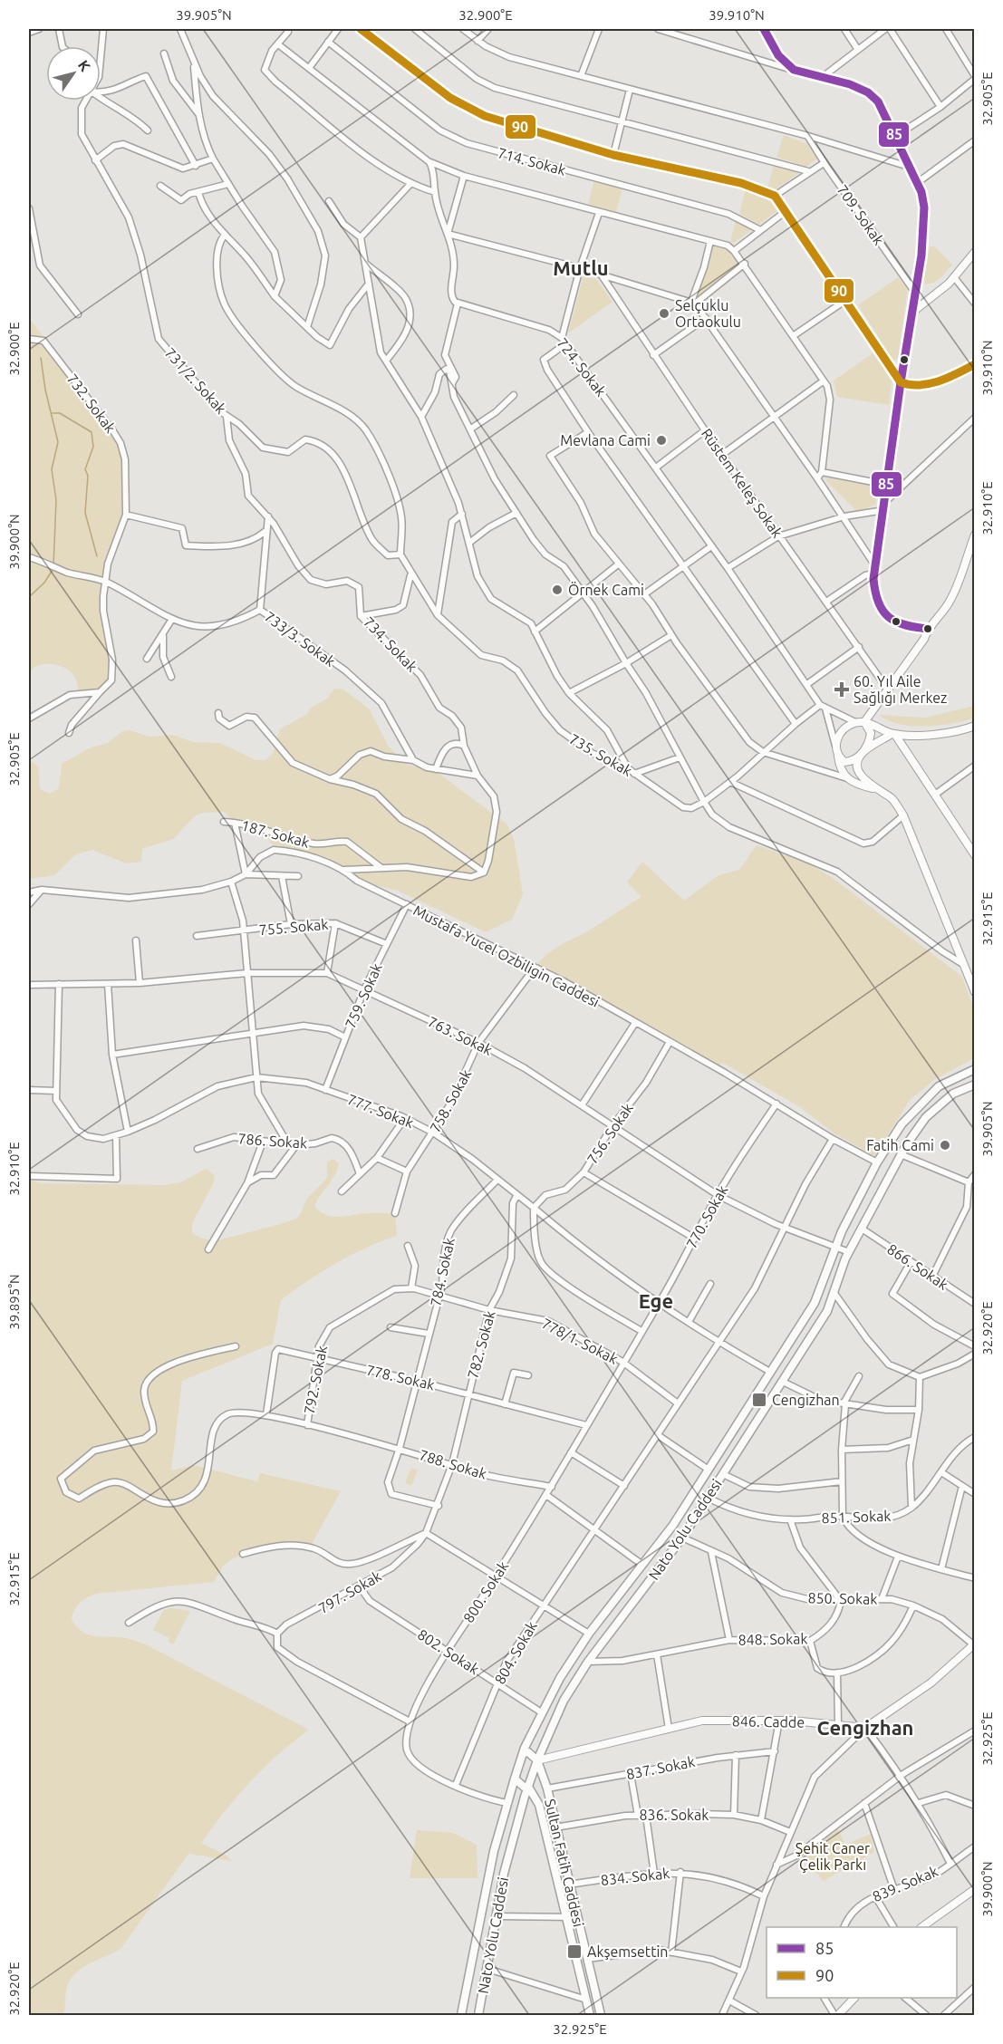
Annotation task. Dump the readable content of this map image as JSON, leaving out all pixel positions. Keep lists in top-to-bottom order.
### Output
{
  "streets": {
    "main road": ["Nato Yolu Caddesi", "Sultan Fatih Caddesi"],
    "street": [
      "714. Sokak",
      "709. Sokak",
      "724. Sokak",
      "731/2. Sokak",
      "732. Sokak",
      "Rüstem Keleş Sokak",
      "733/3. Sokak",
      "734. Sokak",
      "735. Sokak",
      "187. Sokak",
      "755. Sokak",
      "Mustafa Yucel Ozbiligin Caddesi",
      "759. Sokak",
      "763. Sokak",
      "758. Sokak",
      "777. Sokak",
      "756. Sokak",
      "786. Sokak",
      "770. Sokak",
      "866. Sokak",
      "784. Sokak",
      "778/1. Sokak",
      "782. Sokak",
      "778. Sokak",
      "792. Sokak",
      "788. Sokak",
      "851. Sokak",
      "797. Sokak",
      "800. Sokak",
      "850. Sokak",
      "848. Sokak",
      "802. Sokak",
      "804. Sokak",
      "846. Cadde",
      "837. Sokak",
      "836. Sokak",
      "834. Sokak",
      "839. Sokak"
    ]
  },
  "crossings": [
    ["732. Sokak", "733/3. Sokak"],
    ["734. Sokak", "735. Sokak"],
    ["755. Sokak", "759. Sokak"],
    ["Mustafa Yucel Ozbiligin Caddesi", "759. Sokak"],
    ["Mustafa Yucel Ozbiligin Caddesi", "758. Sokak"],
    ["Mustafa Yucel Ozbiligin Caddesi", "756. Sokak"],
    ["Mustafa Yucel Ozbiligin Caddesi", "770. Sokak"],
    ["Mustafa Yucel Ozbiligin Caddesi", "Nato Yolu Caddesi"],
    ["Mustafa Yucel Ozbiligin Caddesi", "804. Sokak"],
    ["759. Sokak", "763. Sokak"],
    ["759. Sokak", "777. Sokak"],
    ["763. Sokak", "758. Sokak"],
    ["763. Sokak", "756. Sokak"],
    ["763. Sokak", "770. Sokak"],
    ["763. Sokak", "Nato Yolu Caddesi"],
    ["763. Sokak", "804. Sokak"],
    ["758. Sokak", "777. Sokak"],
    ["777. Sokak", "756. Sokak"],
    ["777. Sokak", "770. Sokak"],
    ["777. Sokak", "784. Sokak"],
    ["777. Sokak", "782. Sokak"],
    ["777. Sokak", "Nato Yolu Caddesi"],
    ["777. Sokak", "804. Sokak"],
    ["770. Sokak", "800. Sokak"],
    ["866. Sokak", "Nato Yolu Caddesi"],
    ["784. Sokak", "778/1. Sokak"],
    ["784. Sokak", "778. Sokak"],
    ["784. Sokak", "792. Sokak"],
    ["784. Sokak", "788. Sokak"],
    ["778/1. Sokak", "782. Sokak"],
    ["778/1. Sokak", "792. Sokak"],
    ["778/1. Sokak", "800. Sokak"],
    ["778/1. Sokak", "804. Sokak"],
    ["782. Sokak", "778. Sokak"],
    ["782. Sokak", "788. Sokak"],
    ["778. Sokak", "792. Sokak"],
    ["778. Sokak", "800. Sokak"],
    ["792. Sokak", "788. Sokak"],
    ["788. Sokak", "800. Sokak"],
    ["851. Sokak", "Nato Yolu Caddesi"],
    ["Nato Yolu Caddesi", "850. Sokak"],
    ["Nato Yolu Caddesi", "848. Sokak"],
    ["Nato Yolu Caddesi", "802. Sokak"],
    ["Nato Yolu Caddesi", "846. Cadde"],
    ["Nato Yolu Caddesi", "Sultan Fatih Caddesi"],
    ["797. Sokak", "802. Sokak"],
    ["800. Sokak", "802. Sokak"],
    ["850. Sokak", "848. Sokak"],
    ["802. Sokak", "804. Sokak"],
    ["846. Cadde", "Sultan Fatih Caddesi"],
    ["837. Sokak", "Sultan Fatih Caddesi"],
    ["836. Sokak", "Sultan Fatih Caddesi"],
    ["Sultan Fatih Caddesi", "834. Sokak"]
  ],
  "districts": ["Mutlu", "Ege", "Cengizhan"],
  "parks": ["Şehit Caner Çelik Parkı"],
  "places": {
    "other": [
      "Selçuklu Ortaokulu",
      "Mevlana Cami",
      "Örnek Cami",
      "Fatih Cami"
    ],
    "health": ["60. Yıl Aile Sağlığı Merkez"],
    "transit": ["Cengizhan", "Akşemsettin"]
  },
  "lines": ["transit line 85", "transit line 90"],
  "legend": ["85", "90"],
  "north": "top right",
  "coordinates": [
    "39.905°N",
    "32.900°E",
    "39.910°N",
    "32.905°E",
    "32.910°E",
    "39.900°N",
    "32.915°E",
    "39.895°N",
    "32.920°E",
    "32.925°E"
  ]
}
